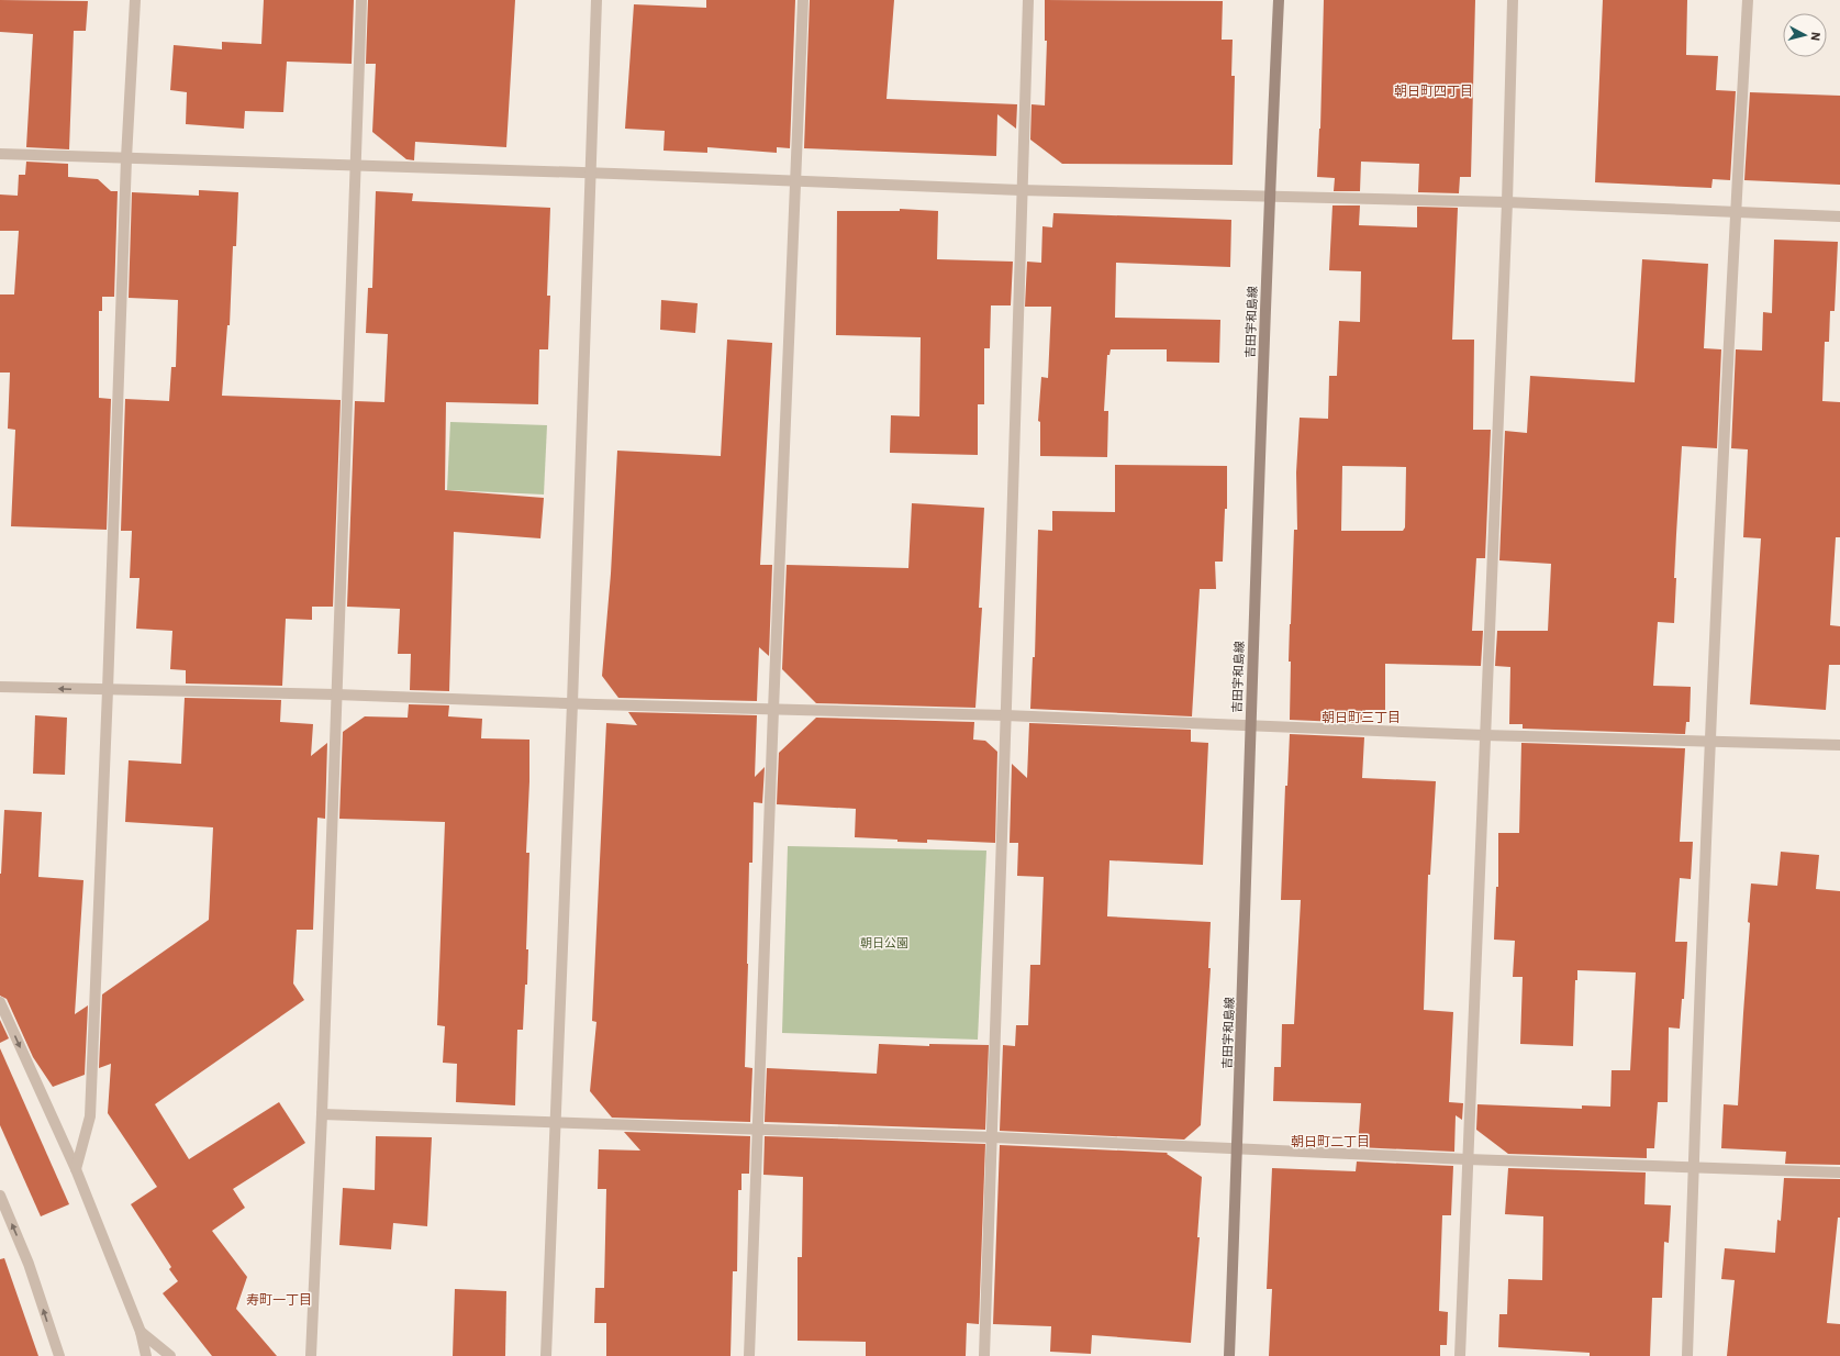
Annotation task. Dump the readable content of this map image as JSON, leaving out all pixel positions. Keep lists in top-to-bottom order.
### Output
{
  "streets": {
    "main road": ["吉田宇和島線"]
  },
  "districts": [
    "朝日町四丁目",
    "朝日町三丁目",
    "朝日町二丁目",
    "寿町一丁目"
  ],
  "parks": ["朝日公園"],
  "north": "right"
}
